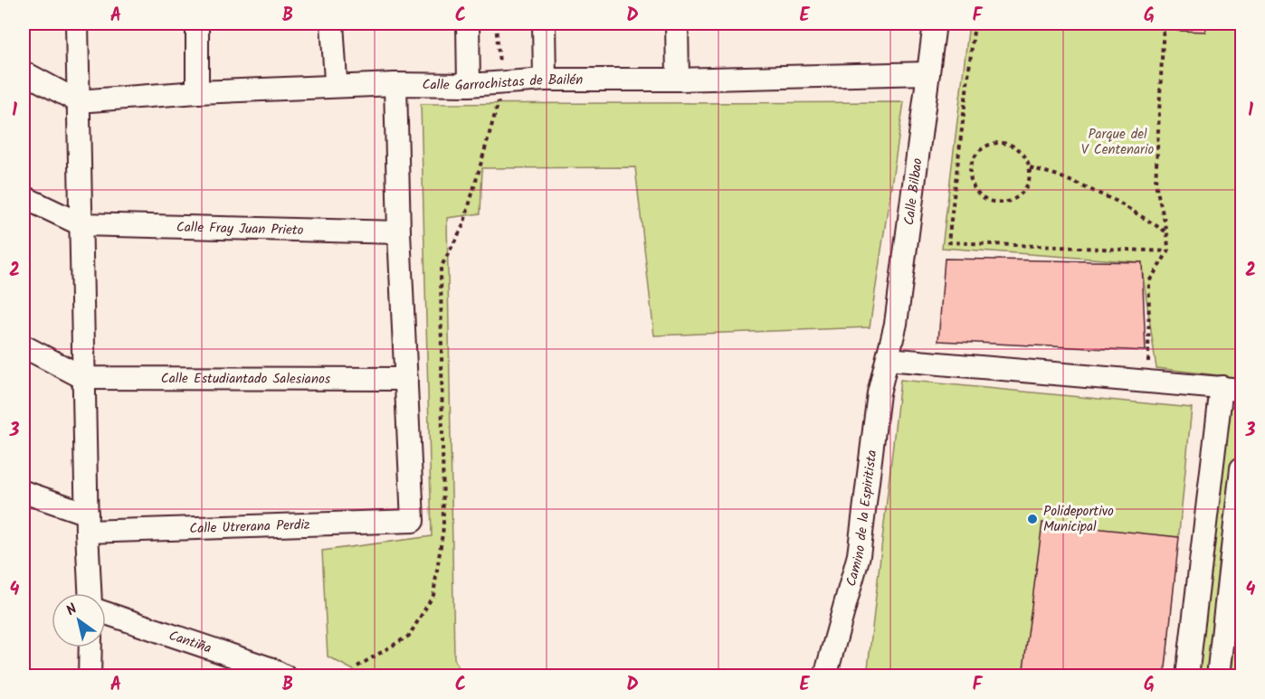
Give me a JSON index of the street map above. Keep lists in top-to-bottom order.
{
  "streets": {
    "street": [
      "Calle Garrochistas de Bailén",
      "Calle Bilbao",
      "Calle Fray Juan Prieto",
      "Calle Estudiantado Salesianos",
      "Camino de la Espiritista",
      "Calle Utrerana Perdiz",
      "Cantiña"
    ]
  },
  "crossings": [
    ["Calle Garrochistas de Bailén", "Calle Bilbao"],
    ["Calle Bilbao", "Camino de la Espiritista"],
    ["Calle Estudiantado Salesianos", "Calle Utrerana Perdiz"]
  ],
  "parks": ["Parque del V Centenario"],
  "places": ["Polideportivo Municipal"],
  "north": "top left",
  "grid": {
    "columns": [
      "A",
      "B",
      "C",
      "D",
      "E",
      "F",
      "G"
    ],
    "rows": [
      "1",
      "2",
      "3",
      "4"
    ]
  }
}
